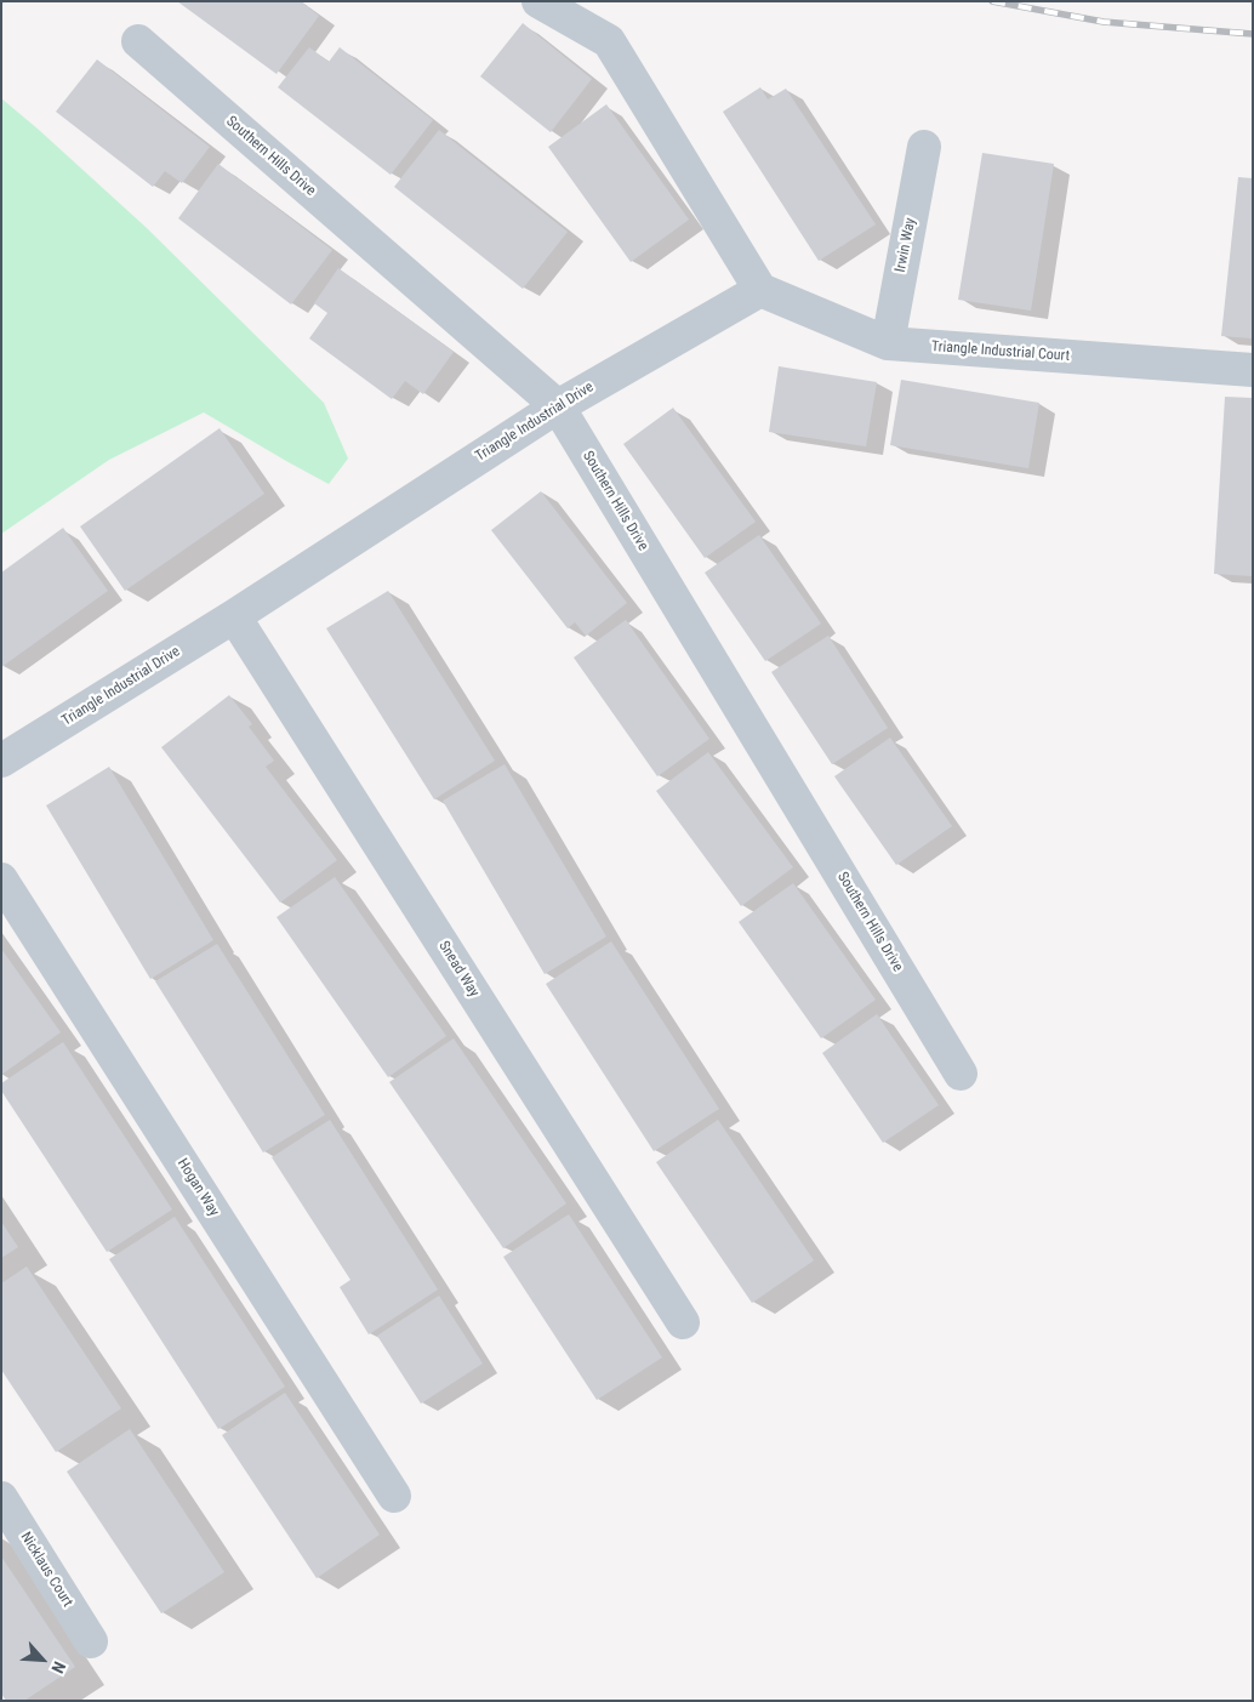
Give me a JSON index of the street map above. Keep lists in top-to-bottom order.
{
  "streets": {
    "street": [
      "Southern Hills Drive",
      "Irwin Way",
      "Triangle Industrial Court",
      "Triangle Industrial Drive",
      "Snead Way",
      "Hogan Way",
      "Nicklaus Court"
    ]
  },
  "crossings": [
    ["Southern Hills Drive", "Triangle Industrial Drive"],
    ["Irwin Way", "Triangle Industrial Court"],
    ["Triangle Industrial Court", "Triangle Industrial Drive"],
    ["Triangle Industrial Drive", "Snead Way"]
  ],
  "north": "bottom right"
}
